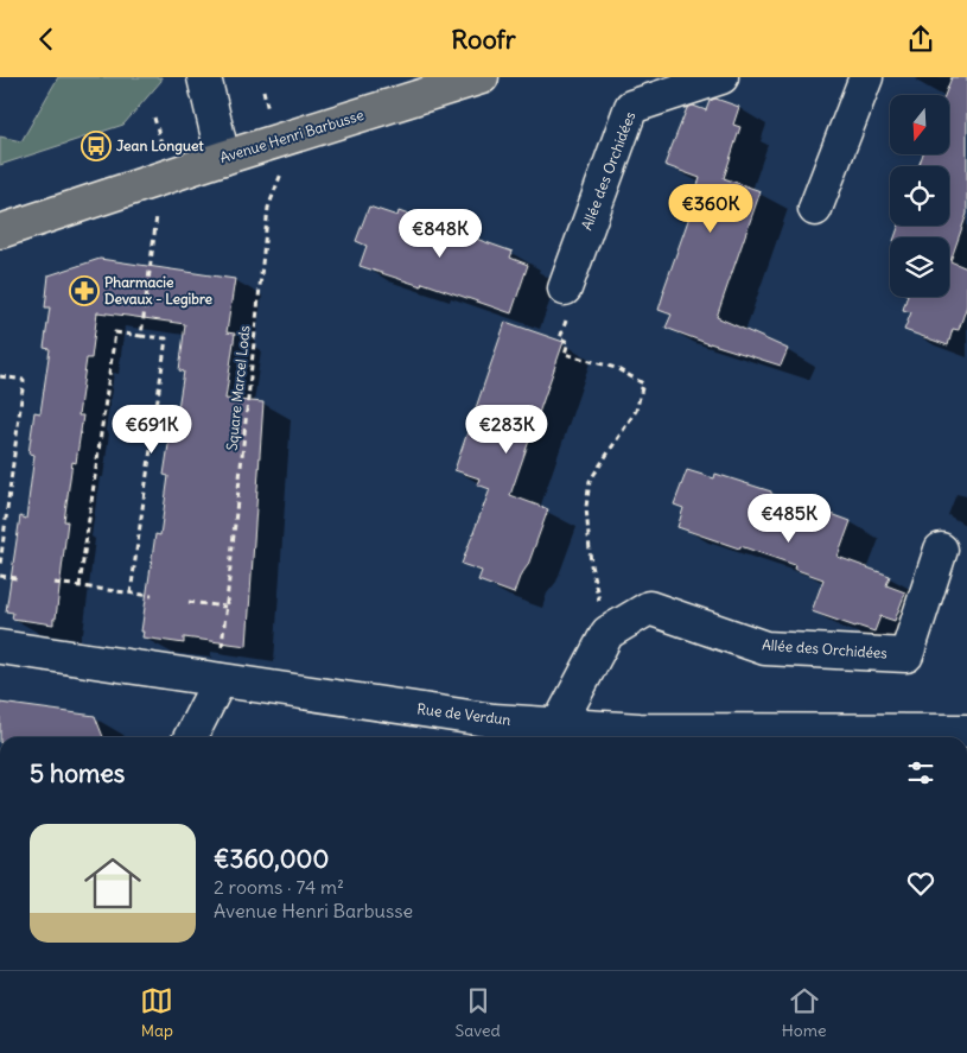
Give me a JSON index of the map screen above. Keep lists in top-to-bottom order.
{
  "streets": {
    "main road": ["Avenue Henri Barbusse"],
    "street": ["Allée des Orchidées", "Rue de Verdun"],
    "path": ["Square Marcel Lods"]
  },
  "crossings": [
    ["Square Marcel Lods", "Rue de Verdun"]
  ],
  "places": {
    "bus stop": ["Jean Longuet"],
    "pharmacy": ["Pharmacie Devaux - Legibre"]
  },
  "north": "bottom",
  "page": {
    "header": "Roofr",
    "price": [
      "€360K",
      "€848K",
      "€691K",
      "€283K",
      "€485K"
    ],
    "heading": "5 homes",
    "list": [
      {
        "name": "€360,000",
        "note": "2 rooms · 74 m² · Avenue Henri Barbusse"
      }
    ],
    "tabs": ["Map", "Saved", "Home"]
  }
}
